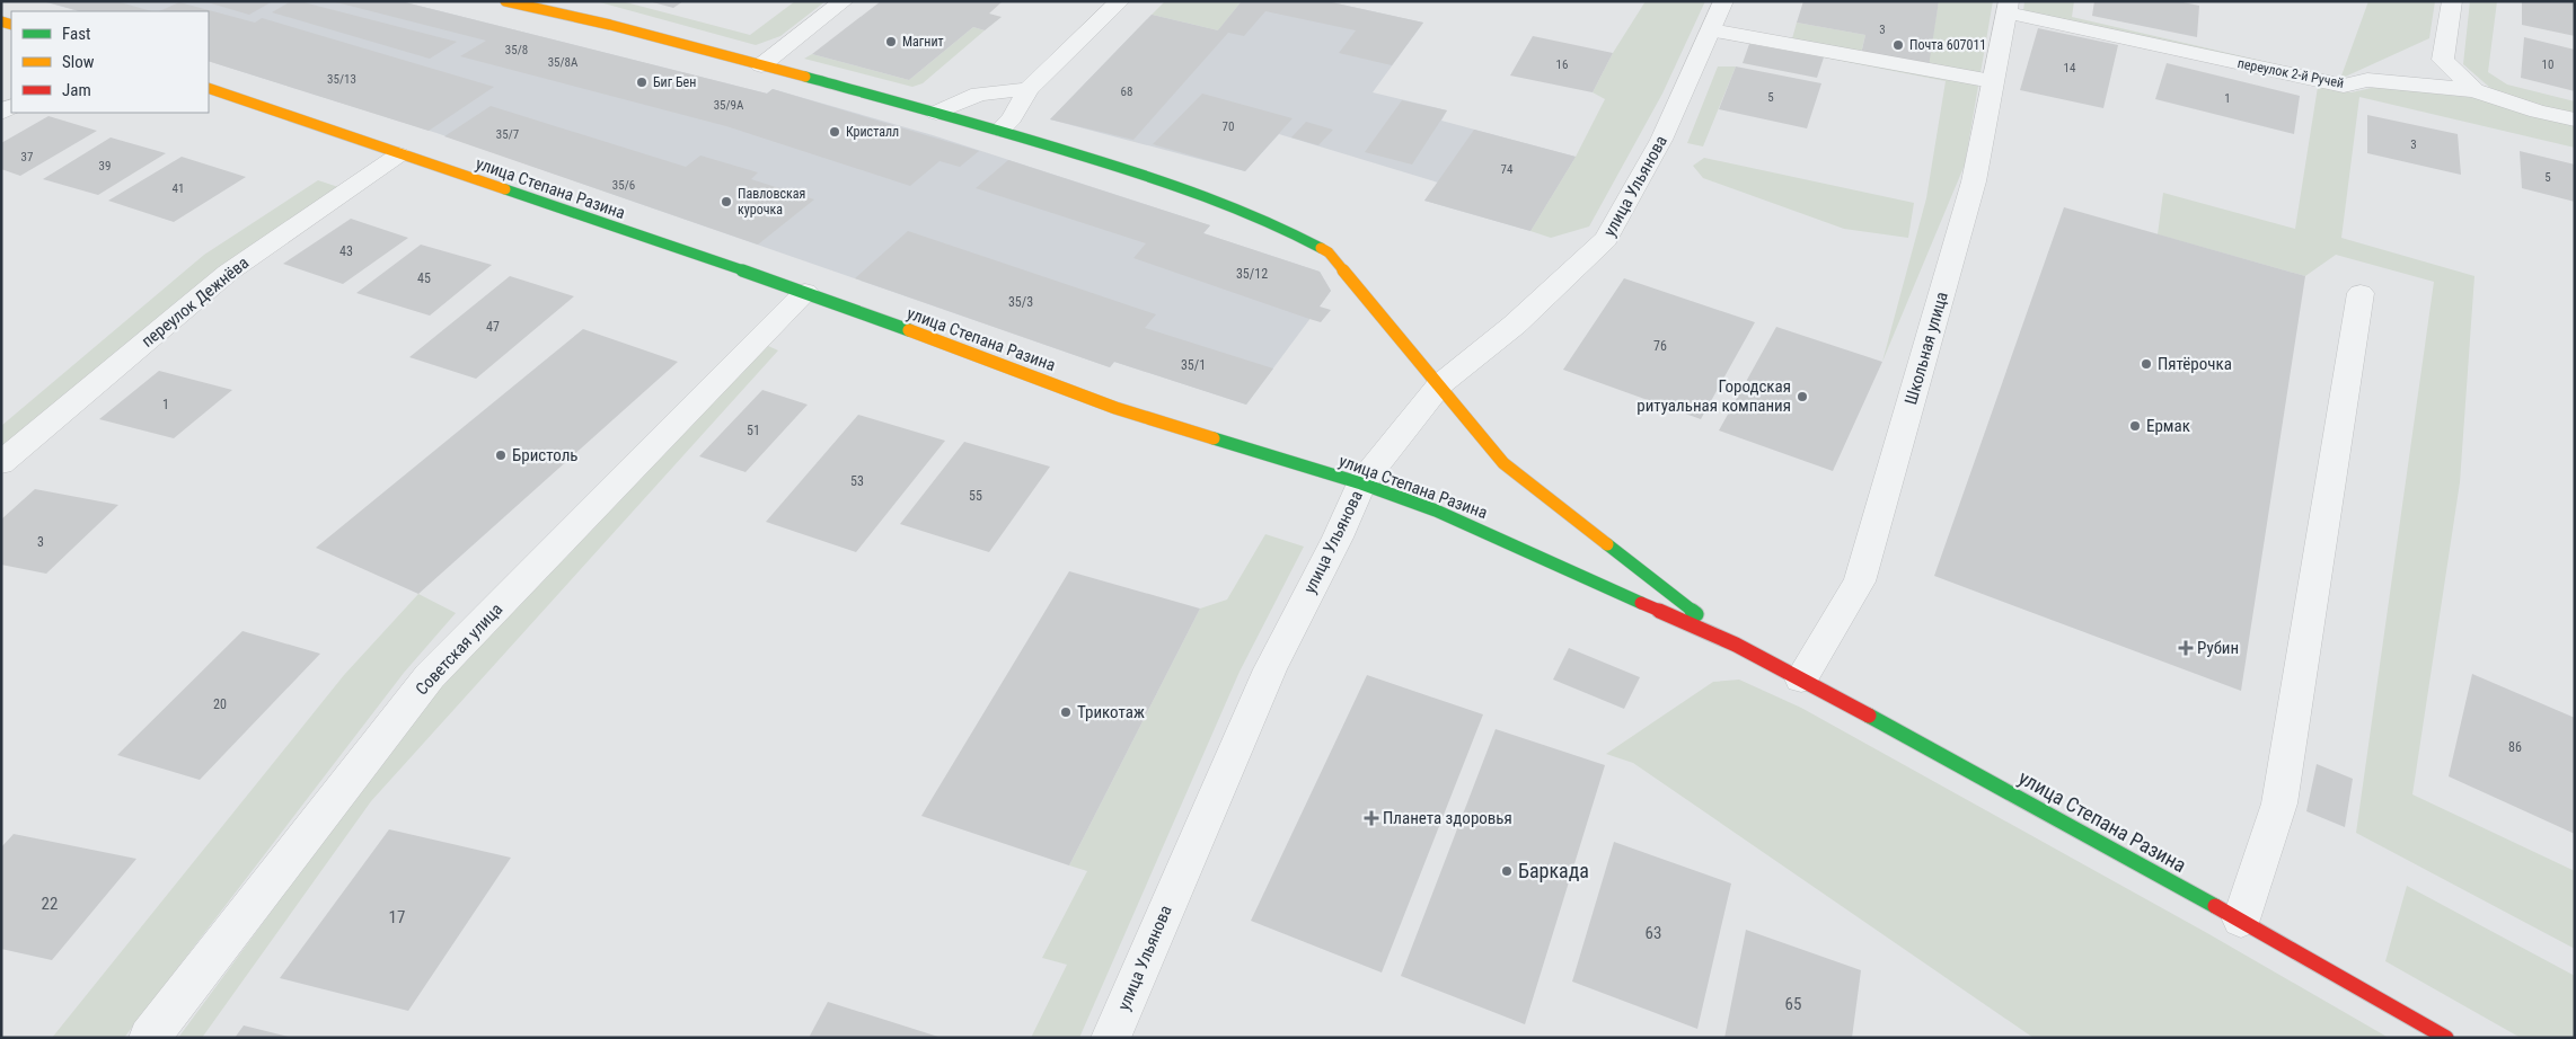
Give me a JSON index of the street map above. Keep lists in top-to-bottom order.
{
  "streets": {
    "main road": ["улица Степана Разина"],
    "street": [
      "переулок 2-й Ручей",
      "улица Ульянова",
      "переулок Дежнёва",
      "Школьная улица",
      "Советская улица"
    ]
  },
  "crossings": [
    ["переулок 2-й Ручей", "Школьная улица"],
    ["улица Ульянова", "улица Степана Разина"],
    ["улица Степана Разина", "переулок Дежнёва"],
    ["улица Степана Разина", "Школьная улица"],
    ["улица Степана Разина", "Советская улица"]
  ],
  "places": {
    "other": [
      "Магнит",
      "Почта 607011",
      "Биг Бен",
      "Кристалл",
      "Павловская курочка",
      "Пятёрочка",
      "Городская ритуальная компания",
      "Ермак",
      "Бристоль",
      "Трикотаж",
      "Баркада"
    ],
    "health": ["Рубин", "Планета здоровья"]
  },
  "house_numbers": [
    "3",
    "35/8",
    "35/8А",
    "16",
    "10",
    "14",
    "35/13",
    "68",
    "5",
    "1",
    "35/9А",
    "70",
    "35/7",
    "3",
    "37",
    "39",
    "74",
    "5",
    "35/6",
    "41",
    "43",
    "35/12",
    "45",
    "35/3",
    "47",
    "76",
    "35/1",
    "1",
    "51",
    "53",
    "55",
    "3",
    "20",
    "86",
    "22",
    "17",
    "63",
    "65"
  ],
  "legend": ["Fast", "Slow", "Jam"]
}
